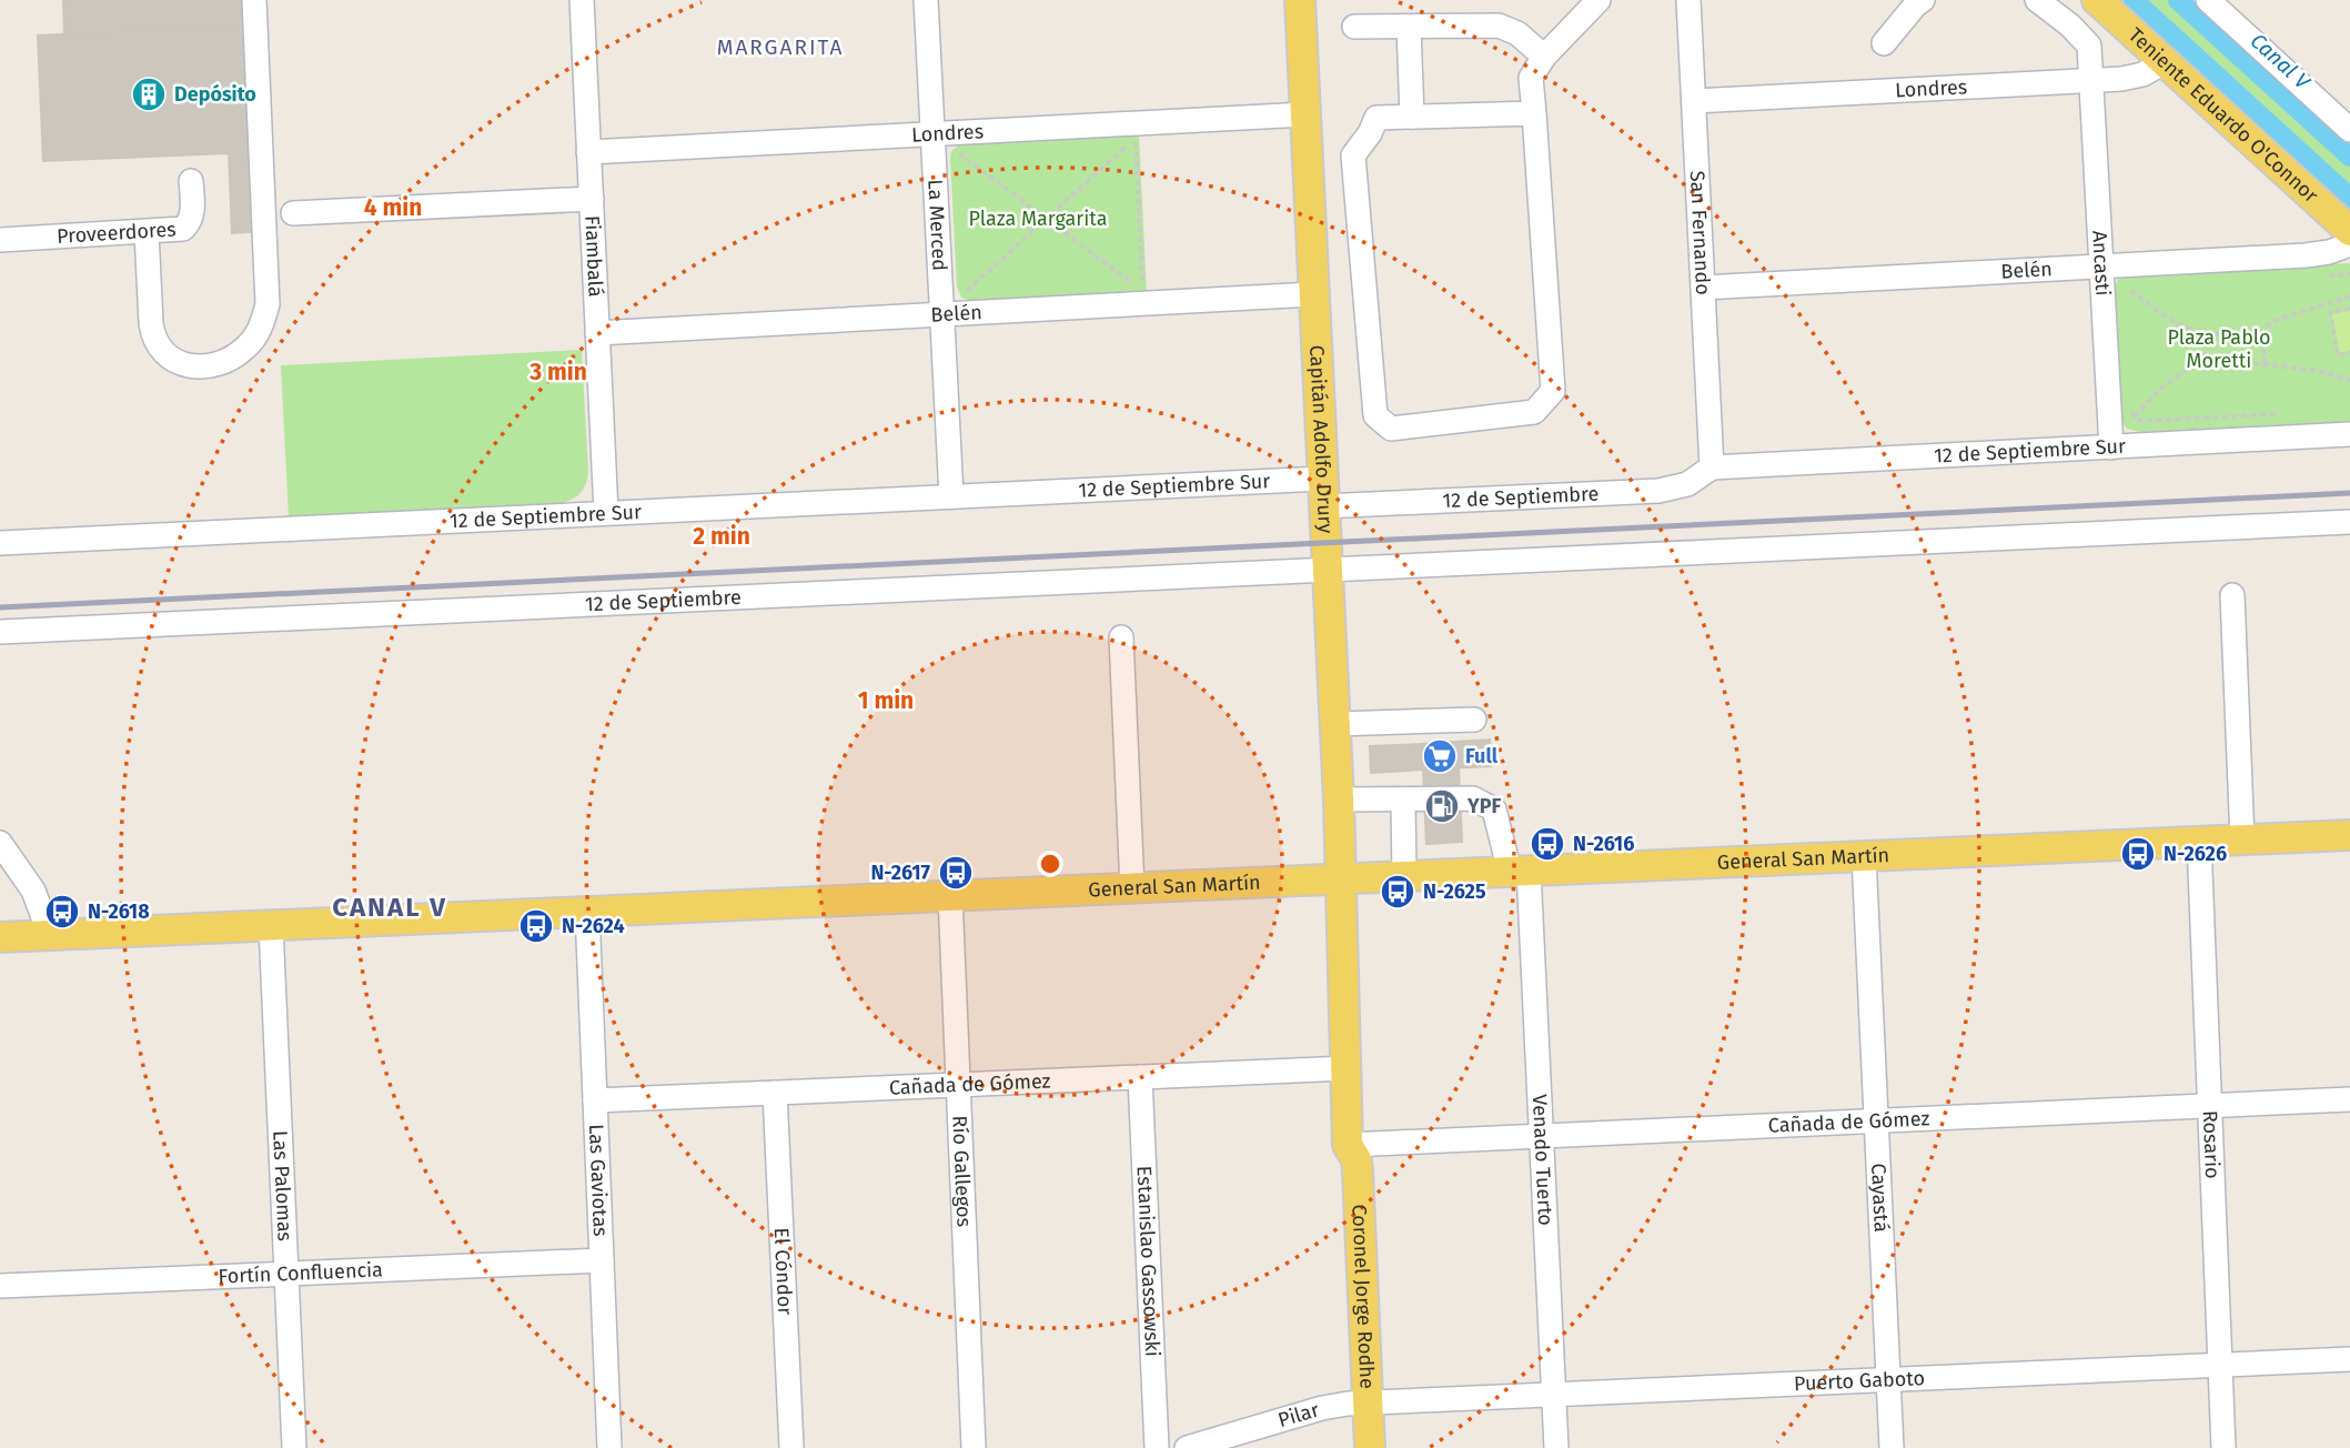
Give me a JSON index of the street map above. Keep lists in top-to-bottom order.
{
  "streets": {
    "main road": [
      "Teniente Eduardo O'Connor",
      "Capitán Adolfo Drury",
      "General San Martín",
      "Coronel Jorge Rodhe"
    ],
    "street": [
      "Londres",
      "La Merced",
      "Proveerdores",
      "San Fernando",
      "Fiambalá",
      "Ancasti",
      "Belén",
      "12 de Septiembre Sur",
      "12 de Septiembre",
      "Cañada de Gómez",
      "Rosario",
      "Venado Tuerto",
      "Río Gallegos",
      "Las Gaviotas",
      "Las Palomas",
      "Cayastá",
      "Estanislao Gassowski",
      "El Cóndor",
      "Fortín Confluencia",
      "Puerto Gaboto",
      "Pilar"
    ]
  },
  "crossings": [
    ["Londres", "Teniente Eduardo O'Connor"],
    ["Londres", "La Merced"],
    ["Londres", "San Fernando"],
    ["Londres", "Fiambalá"],
    ["Londres", "Ancasti"],
    ["Londres", "Capitán Adolfo Drury"],
    ["La Merced", "Belén"],
    ["La Merced", "12 de Septiembre Sur"],
    ["San Fernando", "Belén"],
    ["San Fernando", "12 de Septiembre Sur"],
    ["San Fernando", "12 de Septiembre"],
    ["Fiambalá", "Belén"],
    ["Fiambalá", "12 de Septiembre Sur"],
    ["Ancasti", "Belén"],
    ["Ancasti", "12 de Septiembre Sur"],
    ["Belén", "Capitán Adolfo Drury"],
    ["Capitán Adolfo Drury", "12 de Septiembre Sur"],
    ["Capitán Adolfo Drury", "12 de Septiembre"],
    ["Capitán Adolfo Drury", "General San Martín"],
    ["Capitán Adolfo Drury", "Venado Tuerto"],
    ["Capitán Adolfo Drury", "Coronel Jorge Rodhe"],
    ["12 de Septiembre Sur", "12 de Septiembre"],
    ["General San Martín", "Rosario"],
    ["General San Martín", "Venado Tuerto"],
    ["General San Martín", "Río Gallegos"],
    ["General San Martín", "Las Gaviotas"],
    ["General San Martín", "Las Palomas"],
    ["General San Martín", "Cayastá"],
    ["General San Martín", "Coronel Jorge Rodhe"],
    ["Cañada de Gómez", "Rosario"],
    ["Cañada de Gómez", "Venado Tuerto"],
    ["Cañada de Gómez", "Río Gallegos"],
    ["Cañada de Gómez", "Las Gaviotas"],
    ["Cañada de Gómez", "Cayastá"],
    ["Cañada de Gómez", "Estanislao Gassowski"],
    ["Cañada de Gómez", "El Cóndor"],
    ["Cañada de Gómez", "Coronel Jorge Rodhe"],
    ["Rosario", "Puerto Gaboto"],
    ["Venado Tuerto", "Puerto Gaboto"],
    ["Las Gaviotas", "Fortín Confluencia"],
    ["Las Palomas", "Fortín Confluencia"],
    ["Cayastá", "Puerto Gaboto"],
    ["Coronel Jorge Rodhe", "Puerto Gaboto"],
    ["Coronel Jorge Rodhe", "Pilar"],
    ["Puerto Gaboto", "Pilar"]
  ],
  "districts": ["MARGARITA", "CANAL V"],
  "water": ["Canal V"],
  "parks": ["Plaza Margarita", "Plaza Pablo Moretti"],
  "places": {
    "building": ["Depósito"],
    "supermarket": ["Full"],
    "fuel station": ["YPF"],
    "bus stop": [
      "N-2616",
      "N-2626",
      "N-2617",
      "N-2625",
      "N-2618",
      "N-2624"
    ]
  },
  "rings": [
    "4 min",
    "3 min",
    "2 min",
    "1 min"
  ]
}
